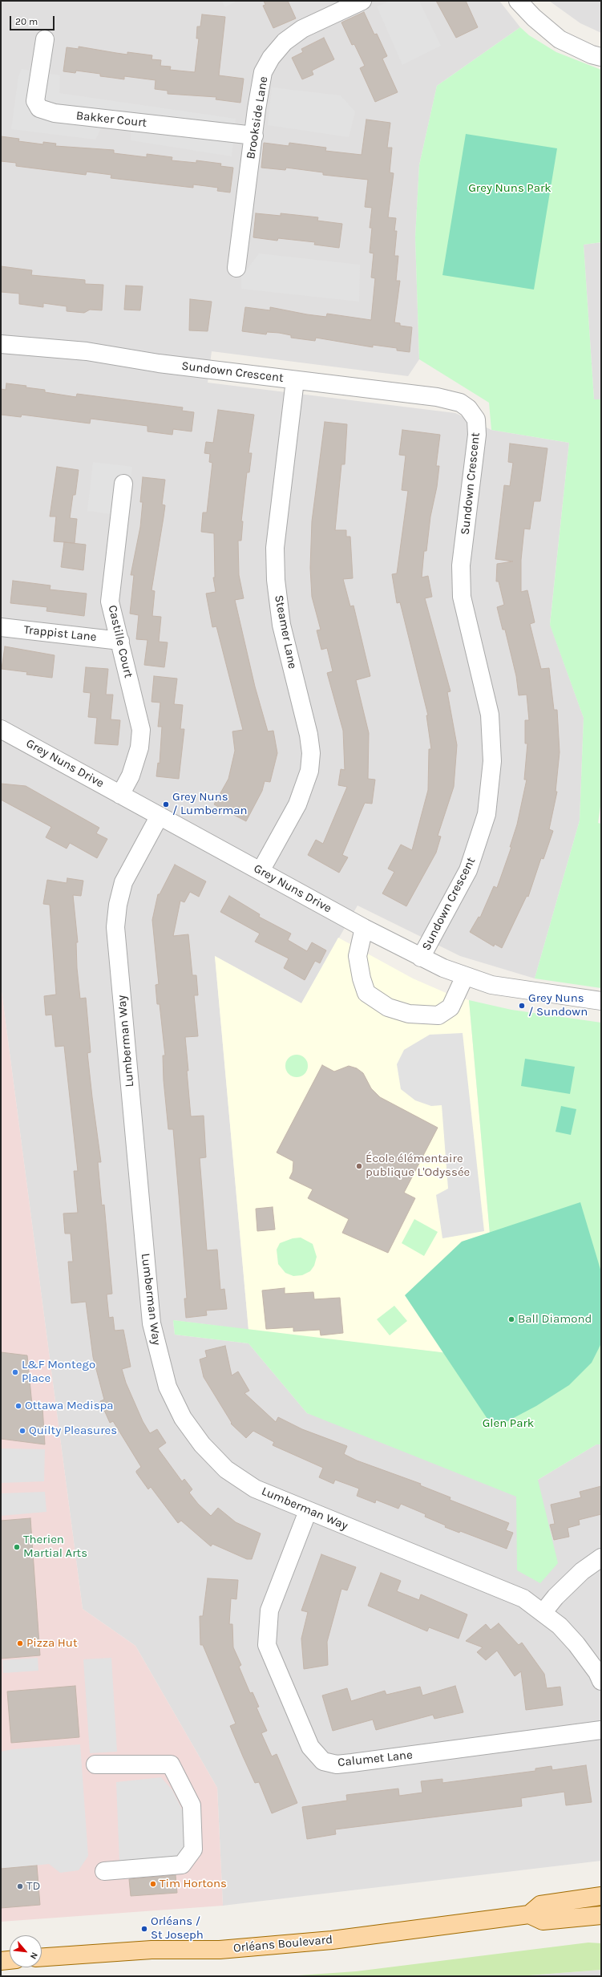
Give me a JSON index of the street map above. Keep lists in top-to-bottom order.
{
  "streets": {
    "main road": ["Orléans Boulevard"],
    "street": [
      "Brookside Lane",
      "Bakker Court",
      "Sundown Crescent",
      "Steamer Lane",
      "Trappist Lane",
      "Castille Court",
      "Grey Nuns Drive",
      "Lumberman Way",
      "Calumet Lane"
    ]
  },
  "crossings": [
    ["Brookside Lane", "Bakker Court"],
    ["Sundown Crescent", "Steamer Lane"],
    ["Sundown Crescent", "Grey Nuns Drive"],
    ["Steamer Lane", "Grey Nuns Drive"],
    ["Trappist Lane", "Castille Court"],
    ["Castille Court", "Grey Nuns Drive"],
    ["Grey Nuns Drive", "Lumberman Way"],
    ["Lumberman Way", "Calumet Lane"]
  ],
  "parks": ["Grey Nuns Park", "Glen Park"],
  "places": [
    "Grey Nuns / Lumberman",
    "Grey Nuns / Sundown",
    "École élémentaire publique L'Odyssée",
    "Ball Diamond",
    "L&F Montego Place",
    "Ottawa Medispa",
    "Quilty Pleasures",
    "Therien Martial Arts",
    "Pizza Hut",
    "Tim Hortons",
    "TD",
    "Orléans / St Joseph"
  ],
  "scale_bar": "20 m",
  "north": "bottom right"
}
